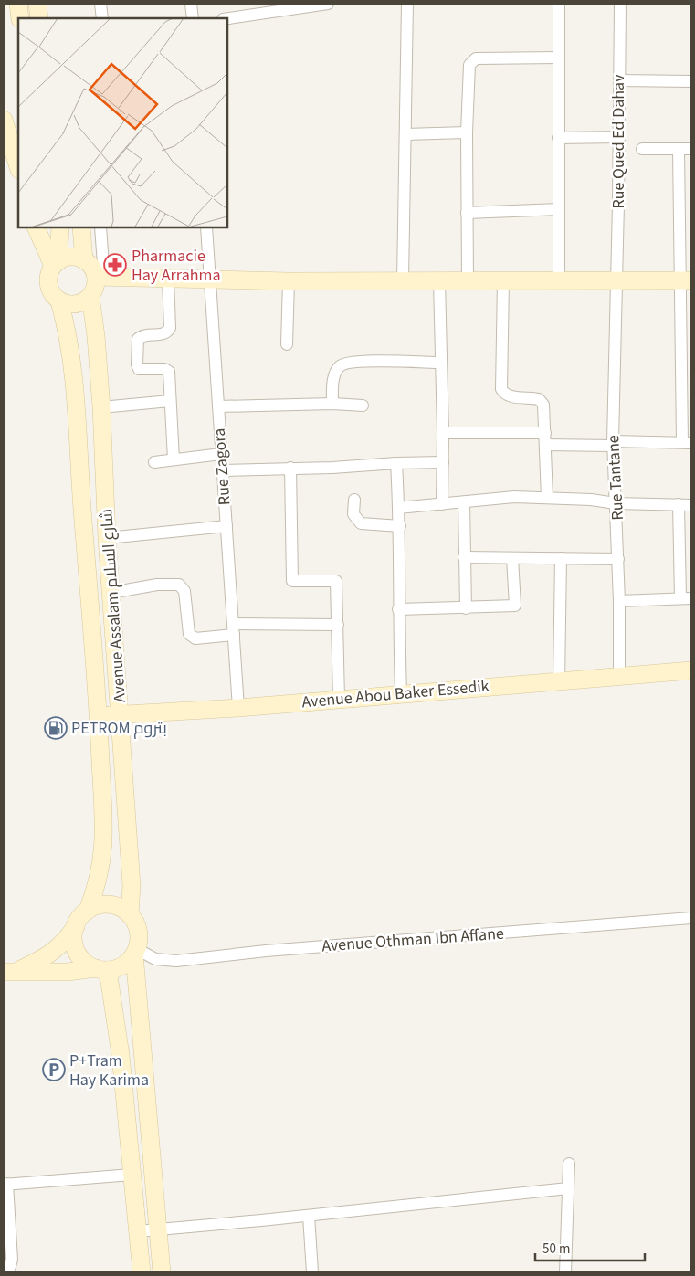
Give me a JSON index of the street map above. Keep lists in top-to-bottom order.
{
  "streets": {
    "street": [
      "Rue Qued Ed Dahav",
      "Rue Zagora",
      "Rue Tantane",
      "Avenue Assalam شارع السلام",
      "Avenue Abou Baker Essedik",
      "Avenue Othman Ibn Affane"
    ]
  },
  "crossings": [
    ["Rue Qued Ed Dahav", "Rue Tantane"],
    ["Rue Zagora", "Avenue Abou Baker Essedik"],
    ["Rue Tantane", "Avenue Abou Baker Essedik"],
    ["Avenue Assalam شارع السلام", "Avenue Abou Baker Essedik"],
    ["Avenue Assalam شارع السلام", "Avenue Othman Ibn Affane"]
  ],
  "places": {
    "pharmacy": ["Pharmacie Hay Arrahma"],
    "fuel station": ["PETROM بتروم"],
    "parking": ["P+Tram Hay Karima"]
  },
  "scale_bar": "50 m"
}
